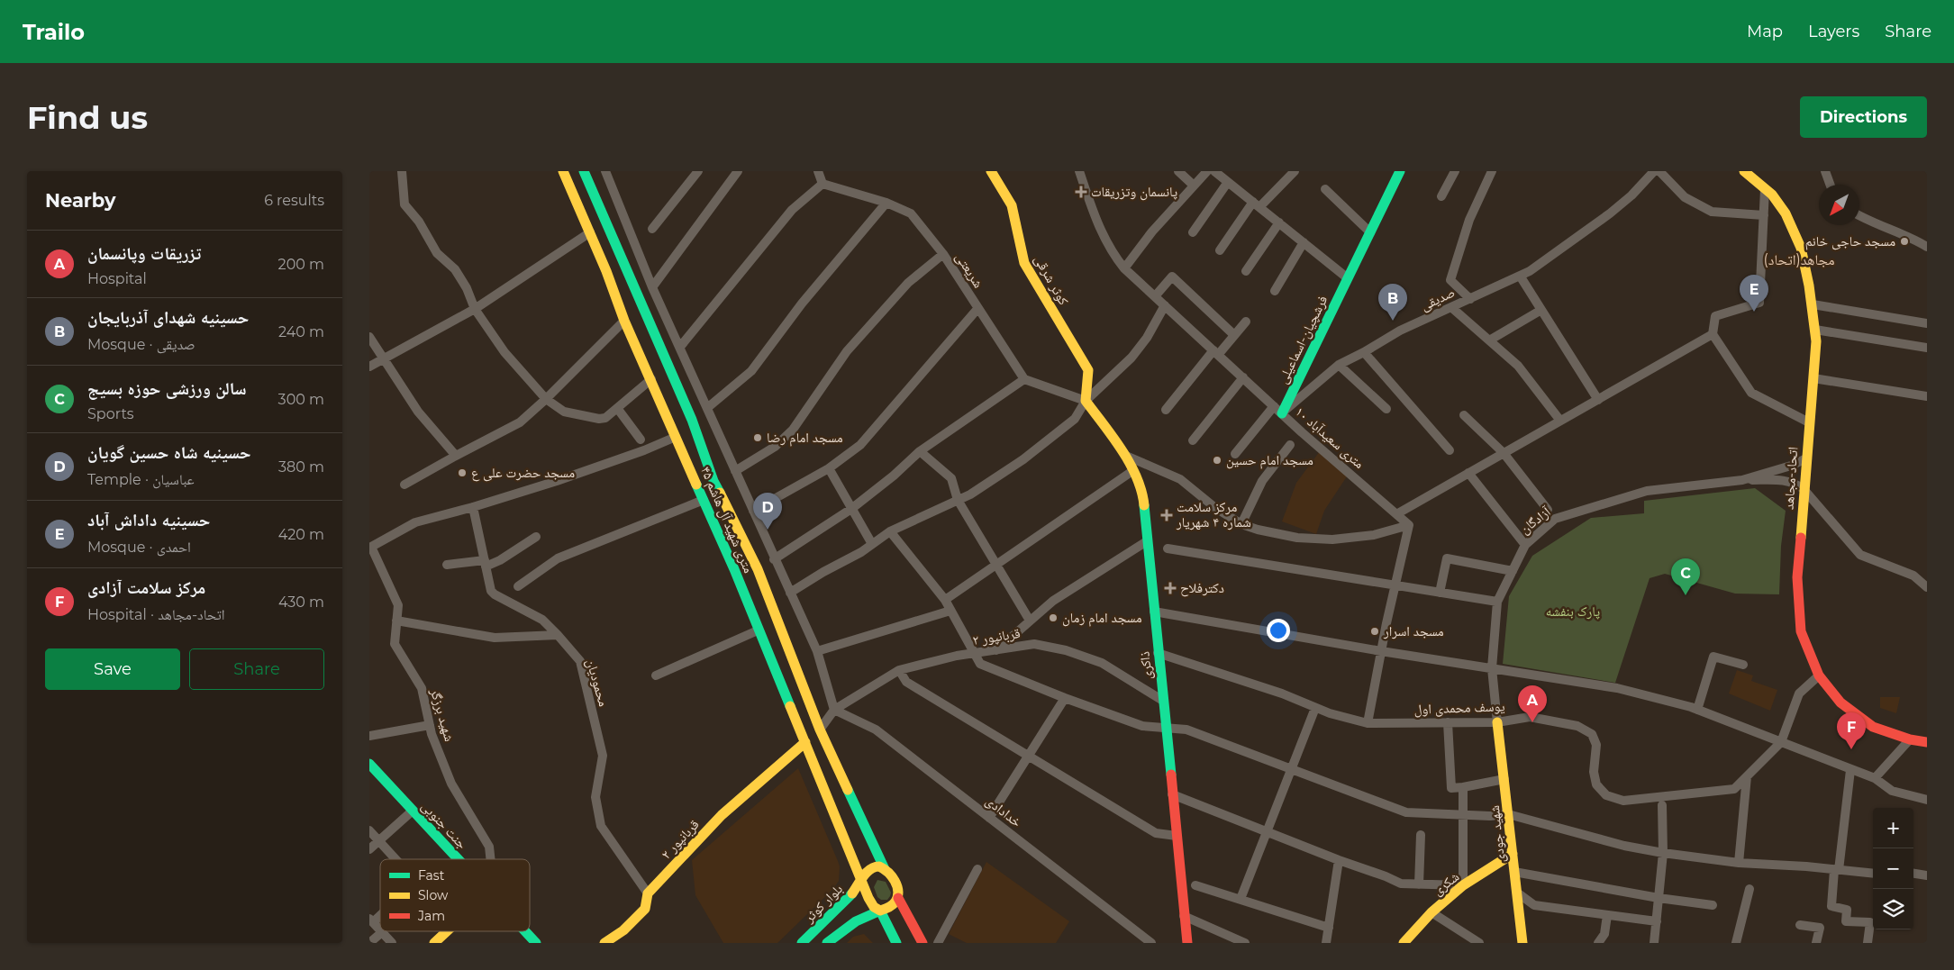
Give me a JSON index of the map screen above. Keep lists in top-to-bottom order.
{
  "streets": {
    "main road": [
      "کوثر شرقی",
      "فرشچیان-اسماعیلی",
      "اتحاد-مجاهد",
      "۴۵ متری شهید آل هاشم",
      "قربانپور ۲",
      "ذاکری",
      "جنت جنوبی",
      "شهید جودی",
      "شکری",
      "بلوار کوثر"
    ],
    "street": [
      "شریعتی",
      "صدیقی",
      "۱۰ متری سعیدآباد",
      "آزادگان",
      "محمودیان",
      "یوسف محمدی اول",
      "شهید برزگر",
      "خدادادی"
    ]
  },
  "crossings": [
    ["کوثر شرقی", "ذاکری"],
    ["صدیقی", "فرشچیان-اسماعیلی"],
    ["صدیقی", "۱۰ متری سعیدآباد"],
    ["فرشچیان-اسماعیلی", "۱۰ متری سعیدآباد"],
    ["اتحاد-مجاهد", "یوسف محمدی اول"],
    ["۴۵ متری شهید آل هاشم", "قربانپور ۲"],
    ["۴۵ متری شهید آل هاشم", "بلوار کوثر"],
    ["آزادگان", "یوسف محمدی اول"],
    ["آزادگان", "شهید جودی"],
    ["قربانپور ۲", "ذاکری"],
    ["قربانپور ۲", "محمودیان"],
    ["قربانپور ۲", "خدادادی"],
    ["ذاکری", "یوسف محمدی اول"],
    ["یوسف محمدی اول", "شهید جودی"],
    ["شهید جودی", "شکری"]
  ],
  "districts": ["مجاهد(اتحاد)"],
  "parks": ["پارک بنفشه"],
  "places": {
    "health": ["پانسمان وتزریقات", "مرکز سلامت شماره ۴ شهریار", "دکترفلاح"],
    "other": [
      "مسجد حاجی خانم",
      "مسجد امام رضا",
      "مسجد امام حسین",
      "مسجد حضرت علی ع",
      "مسجد امام زمان",
      "مسجد اسرار"
    ]
  },
  "legend": ["Fast", "Slow", "Jam"],
  "north": "bottom left",
  "page": {
    "header": "Trailo",
    "nav": ["Map", "Layers", "Share"],
    "buttons": [
      "Directions",
      ["Save", "Share"]
    ],
    "title": "Find us",
    "heading": ["Nearby", "6 results"],
    "list": [
      {
        "mark": "A",
        "name": "تزریقات وپانسمان",
        "note": "Hospital",
        "value": "200 m"
      },
      {
        "mark": "B",
        "name": "حسینیه شهدای آذربایجان",
        "note": "Mosque · صدیقی",
        "value": "240 m"
      },
      {
        "mark": "C",
        "name": "سالن ورزشی حوزه بسیج",
        "note": "Sports",
        "value": "300 m"
      },
      {
        "mark": "D",
        "name": "حسینیه شاه حسین گویان",
        "note": "Temple · عباسیان",
        "value": "380 m"
      },
      {
        "mark": "E",
        "name": "حسینیه داداش آباد",
        "note": "Mosque · احمدی",
        "value": "420 m"
      },
      {
        "mark": "F",
        "name": "مرکز سلامت آزادی",
        "note": "Hospital · اتحاد-مجاهد",
        "value": "430 m"
      }
    ],
    "pins": [
      "E",
      "B",
      "D",
      "C",
      "A",
      "F"
    ],
    "map_buttons": ["+", "−"]
  }
}
